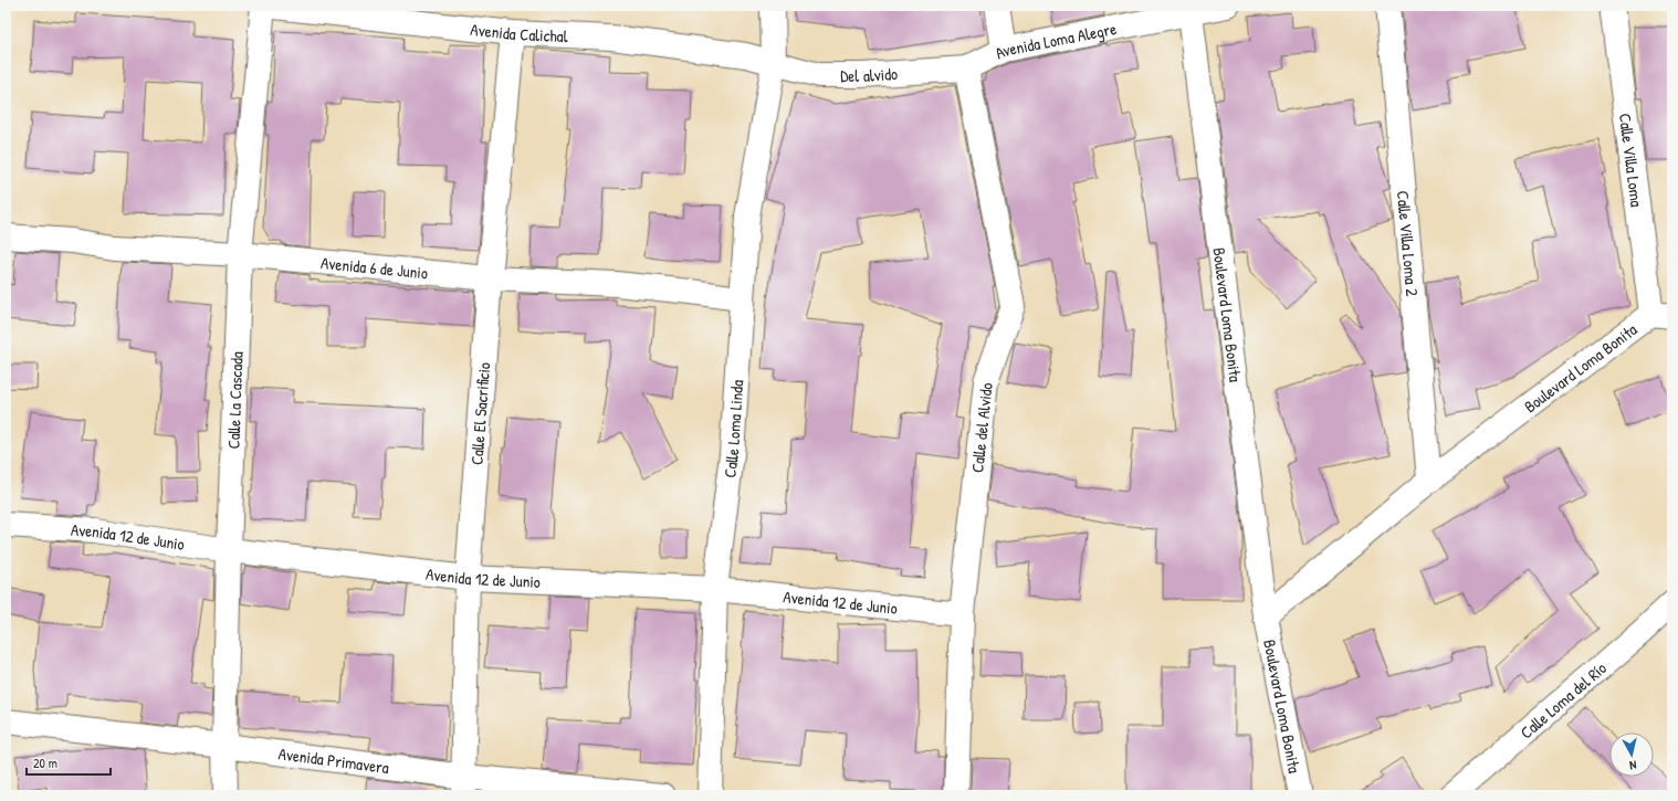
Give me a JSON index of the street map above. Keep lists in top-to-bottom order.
{
  "streets": {
    "street": [
      "Avenida Calichal",
      "Avenida Loma Alegre",
      "Del alvido",
      "Calle Villa Loma",
      "Calle Villa Loma 2",
      "Avenida 6 de Junio",
      "Boulevard Loma Bonita",
      "Calle La Cascada",
      "Calle El Sacrificio",
      "Calle del Alvido",
      "Calle Loma Linda",
      "Avenida 12 de Junio",
      "Calle Loma del Río",
      "Avenida Primavera"
    ]
  },
  "crossings": [
    ["Avenida Calichal", "Del alvido"],
    ["Avenida Calichal", "Calle La Cascada"],
    ["Avenida Calichal", "Calle El Sacrificio"],
    ["Avenida Calichal", "Calle Loma Linda"],
    ["Avenida Loma Alegre", "Del alvido"],
    ["Avenida Loma Alegre", "Boulevard Loma Bonita"],
    ["Avenida Loma Alegre", "Calle del Alvido"],
    ["Del alvido", "Calle del Alvido"],
    ["Del alvido", "Calle Loma Linda"],
    ["Calle Villa Loma", "Boulevard Loma Bonita"],
    ["Calle Villa Loma 2", "Boulevard Loma Bonita"],
    ["Avenida 6 de Junio", "Calle La Cascada"],
    ["Avenida 6 de Junio", "Calle El Sacrificio"],
    ["Avenida 6 de Junio", "Calle Loma Linda"],
    ["Calle La Cascada", "Avenida 12 de Junio"],
    ["Calle La Cascada", "Avenida Primavera"],
    ["Calle El Sacrificio", "Avenida 12 de Junio"],
    ["Calle El Sacrificio", "Avenida Primavera"],
    ["Calle del Alvido", "Avenida 12 de Junio"],
    ["Calle Loma Linda", "Avenida 12 de Junio"]
  ],
  "scale_bar": "20 m",
  "north": "bottom"
}
